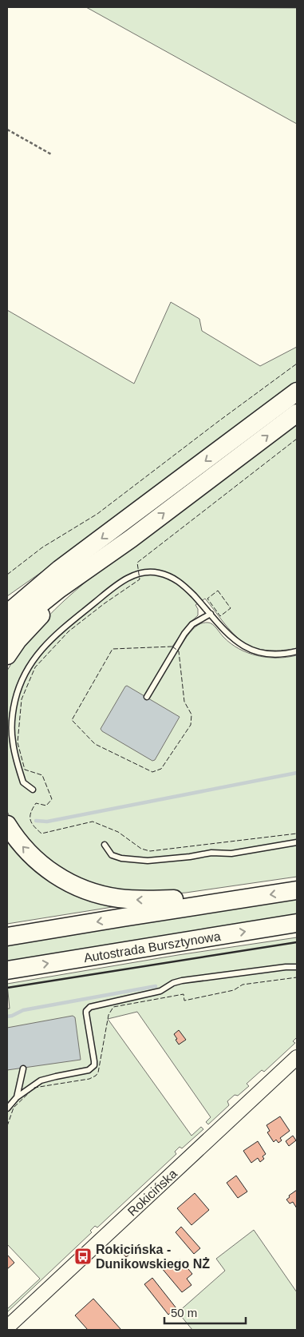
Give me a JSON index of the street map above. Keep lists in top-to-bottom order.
{
  "streets": {
    "highway": ["Autostrada Bursztynowa"],
    "main road": ["Rokicińska"]
  },
  "places": {
    "bus stop": ["Rokicińska - Dunikowskiego NŻ"]
  },
  "scale_bar": "50 m"
}
